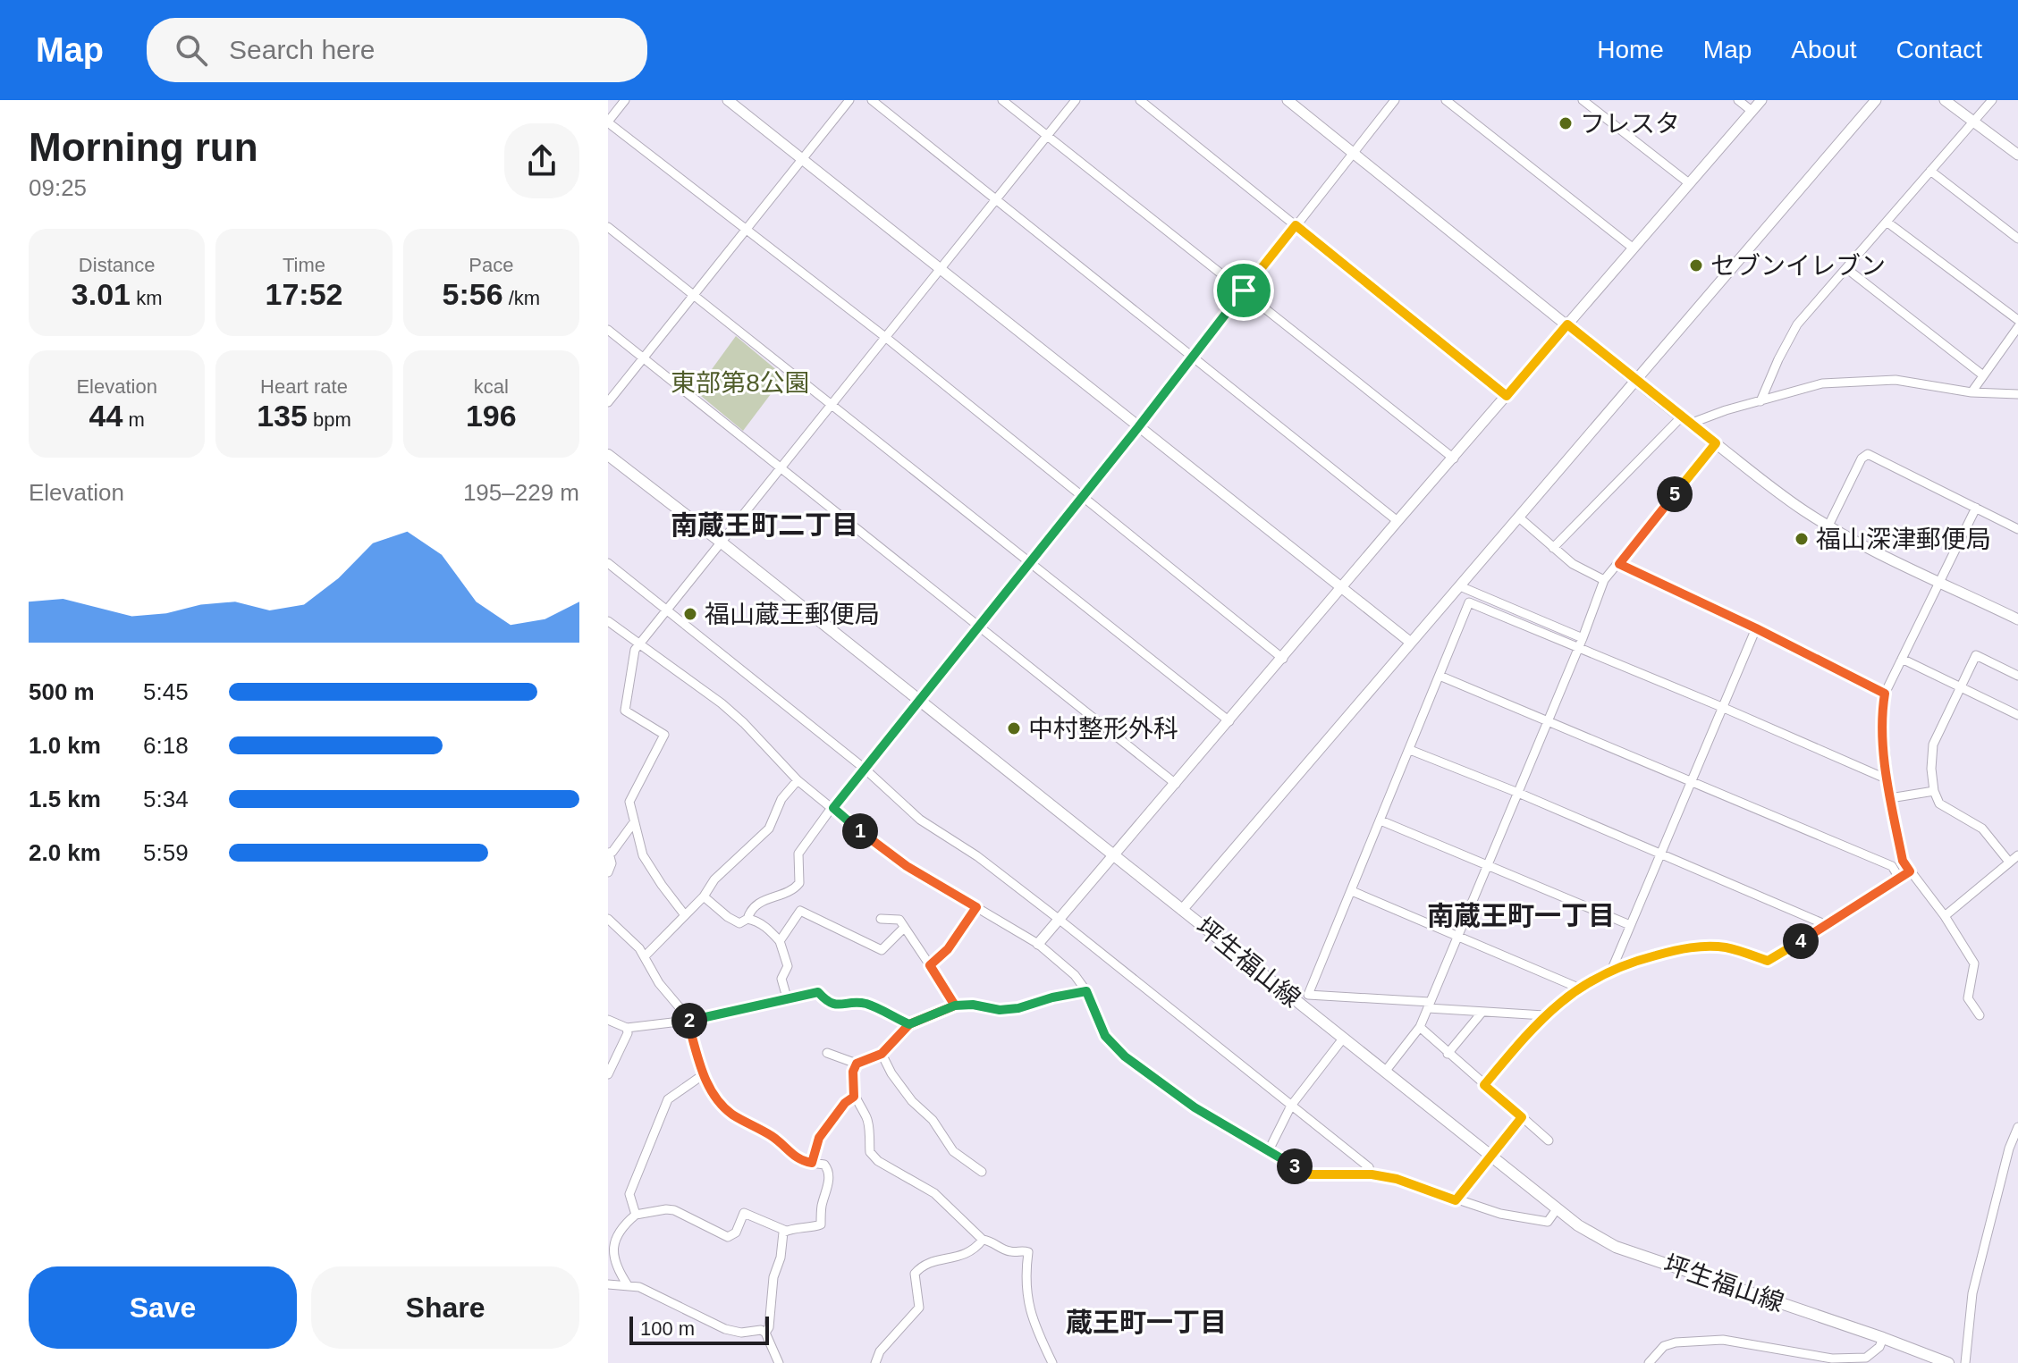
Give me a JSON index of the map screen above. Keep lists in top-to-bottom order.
{
  "streets": {
    "main road": ["坪生福山線"]
  },
  "districts": ["南蔵王町二丁目", "南蔵王町一丁目", "蔵王町一丁目"],
  "parks": ["東部第8公園"],
  "places": [
    "フレスタ",
    "セブンイレブン",
    "福山深津郵便局",
    "福山蔵王郵便局",
    "中村整形外科"
  ],
  "scale_bar": "100 m",
  "page": {
    "header": "Map",
    "search": "Search here",
    "nav": [
      "Home",
      "Map",
      "About",
      "Contact"
    ],
    "heading": ["Morning run", "09:25"],
    "stats": [
      ["Distance", "3.01 km"],
      ["Time", "17:52"],
      ["Pace", "5:56 /km"],
      ["Elevation", "44 m"],
      ["Heart rate", "135 bpm"],
      ["kcal", "196"]
    ],
    "chart": ["Elevation", "195–229 m"],
    "pins": [
      "5",
      "1",
      "4",
      "2",
      "3"
    ],
    "list": [
      {
        "name": "500 m",
        "note": "5:45"
      },
      {
        "name": "1.0 km",
        "note": "6:18"
      },
      {
        "name": "1.5 km",
        "note": "5:34"
      },
      {
        "name": "2.0 km",
        "note": "5:59"
      }
    ],
    "buttons": ["Save", "Share"],
    "scale": "100 m"
  }
}
